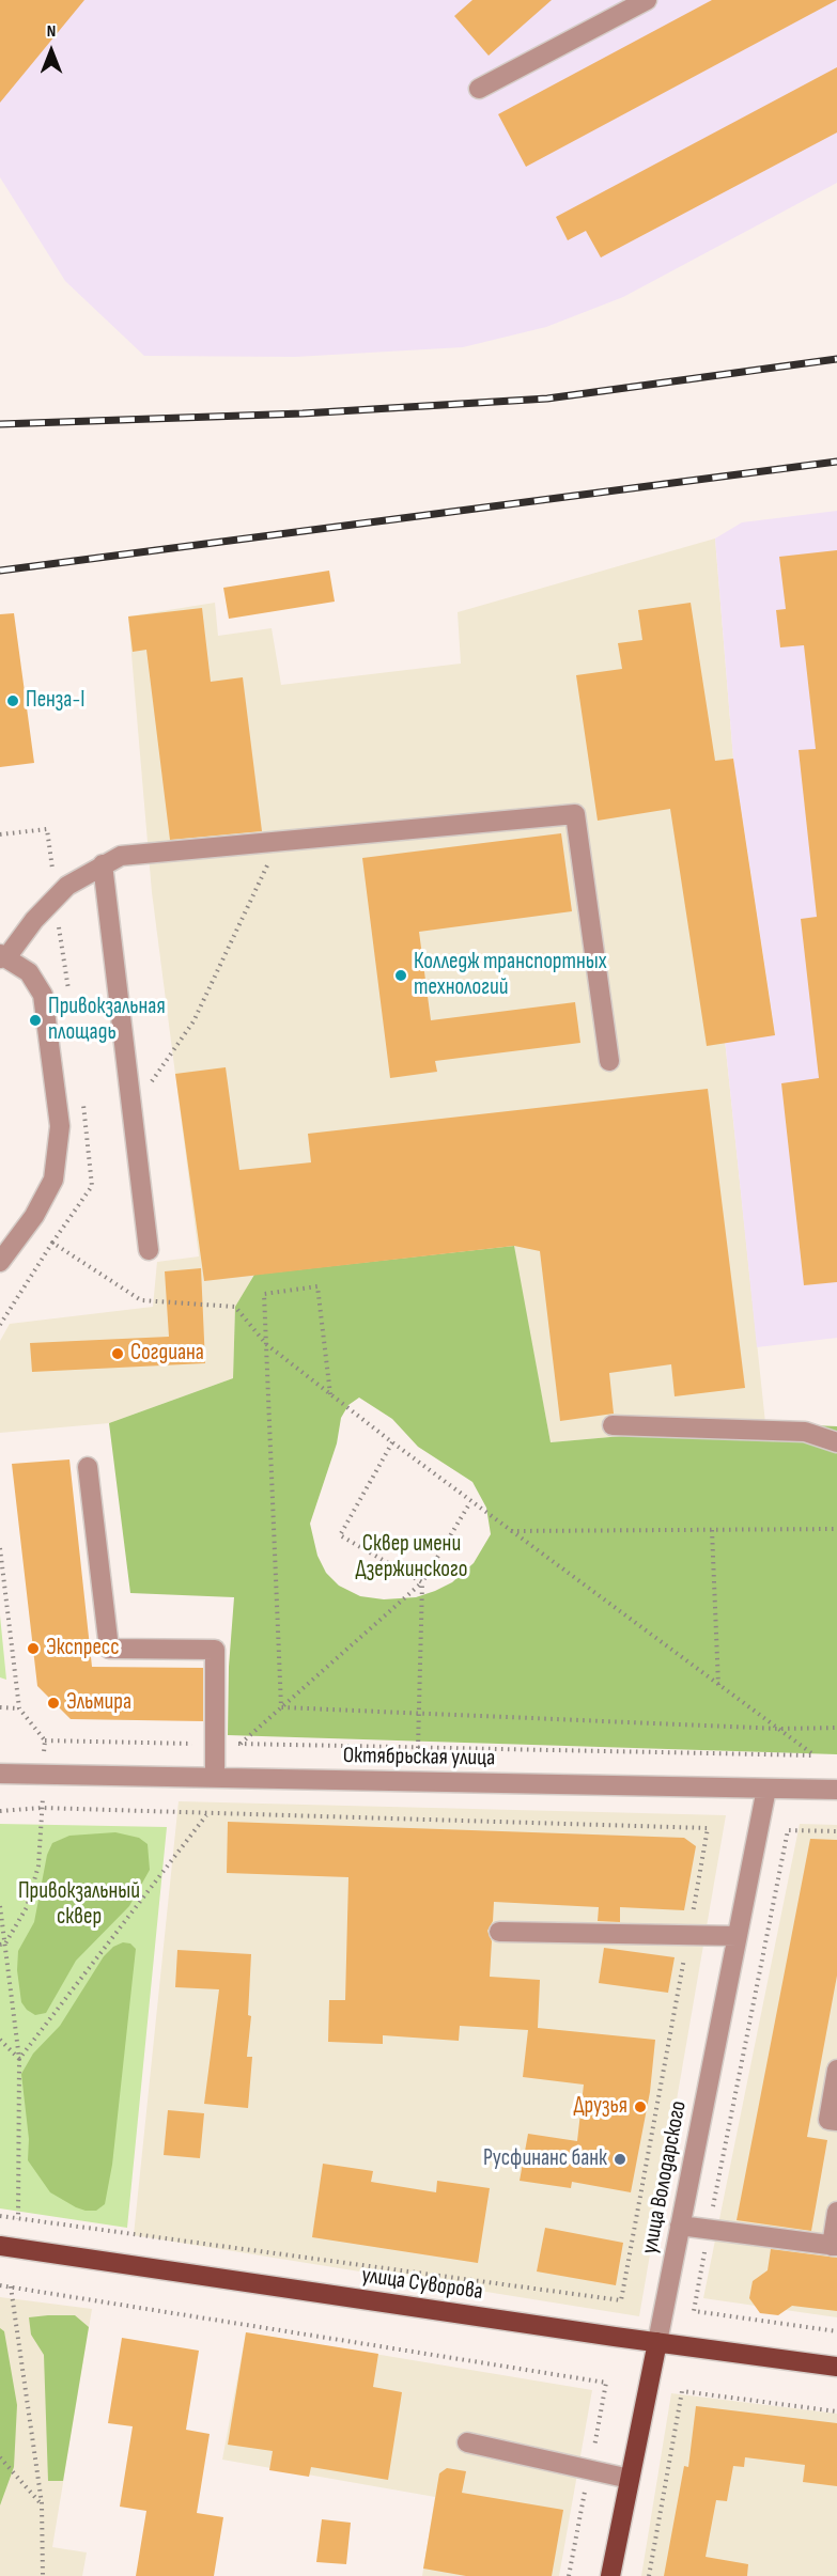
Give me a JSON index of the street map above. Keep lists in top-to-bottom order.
{
  "streets": {
    "main road": ["улица Володарского", "улица Суворова"],
    "street": ["Октябрьская улица"]
  },
  "crossings": [
    ["Октябрьская улица", "улица Володарского"],
    ["улица Володарского", "улица Суворова"]
  ],
  "parks": ["Сквер имени Дзержинского", "Привокзальный сквер"],
  "places": [
    "Пенза-I",
    "Колледж транспортных технологий",
    "Привокзальная площадь",
    "Согдиана",
    "Экспресс",
    "Эльмира",
    "Друзья",
    "Русфинанс банк"
  ],
  "north": "top"
}
